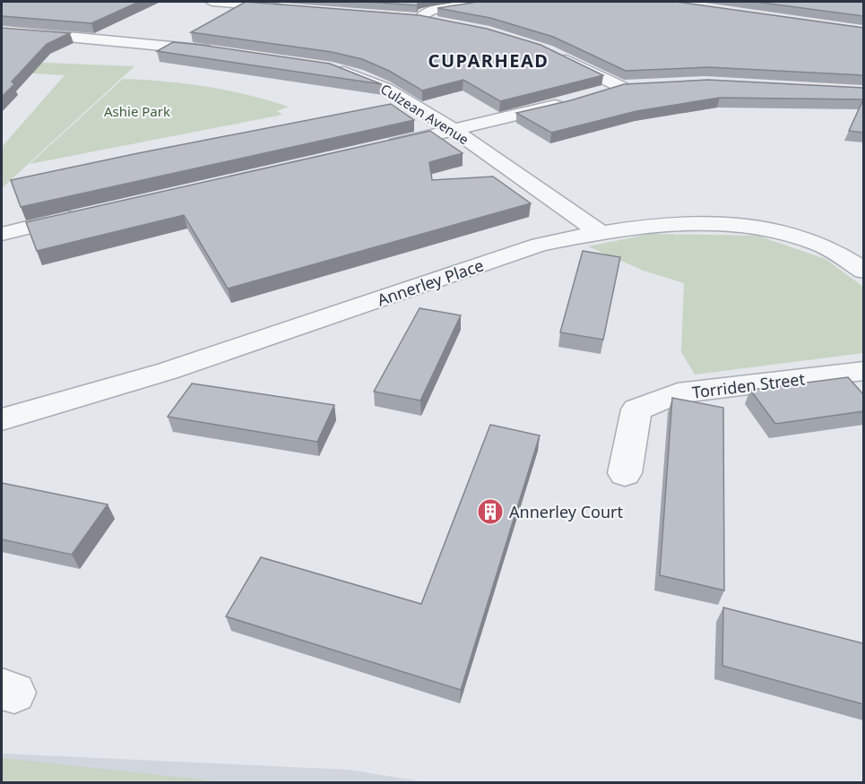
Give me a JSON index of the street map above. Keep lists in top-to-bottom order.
{
  "streets": {
    "street": ["Culzean Avenue", "Annerley Place", "Torriden Street"]
  },
  "crossings": [
    ["Culzean Avenue", "Annerley Place"]
  ],
  "districts": ["CUPARHEAD"],
  "parks": ["Ashie Park"],
  "places": {
    "building": ["Annerley Court"]
  }
}
